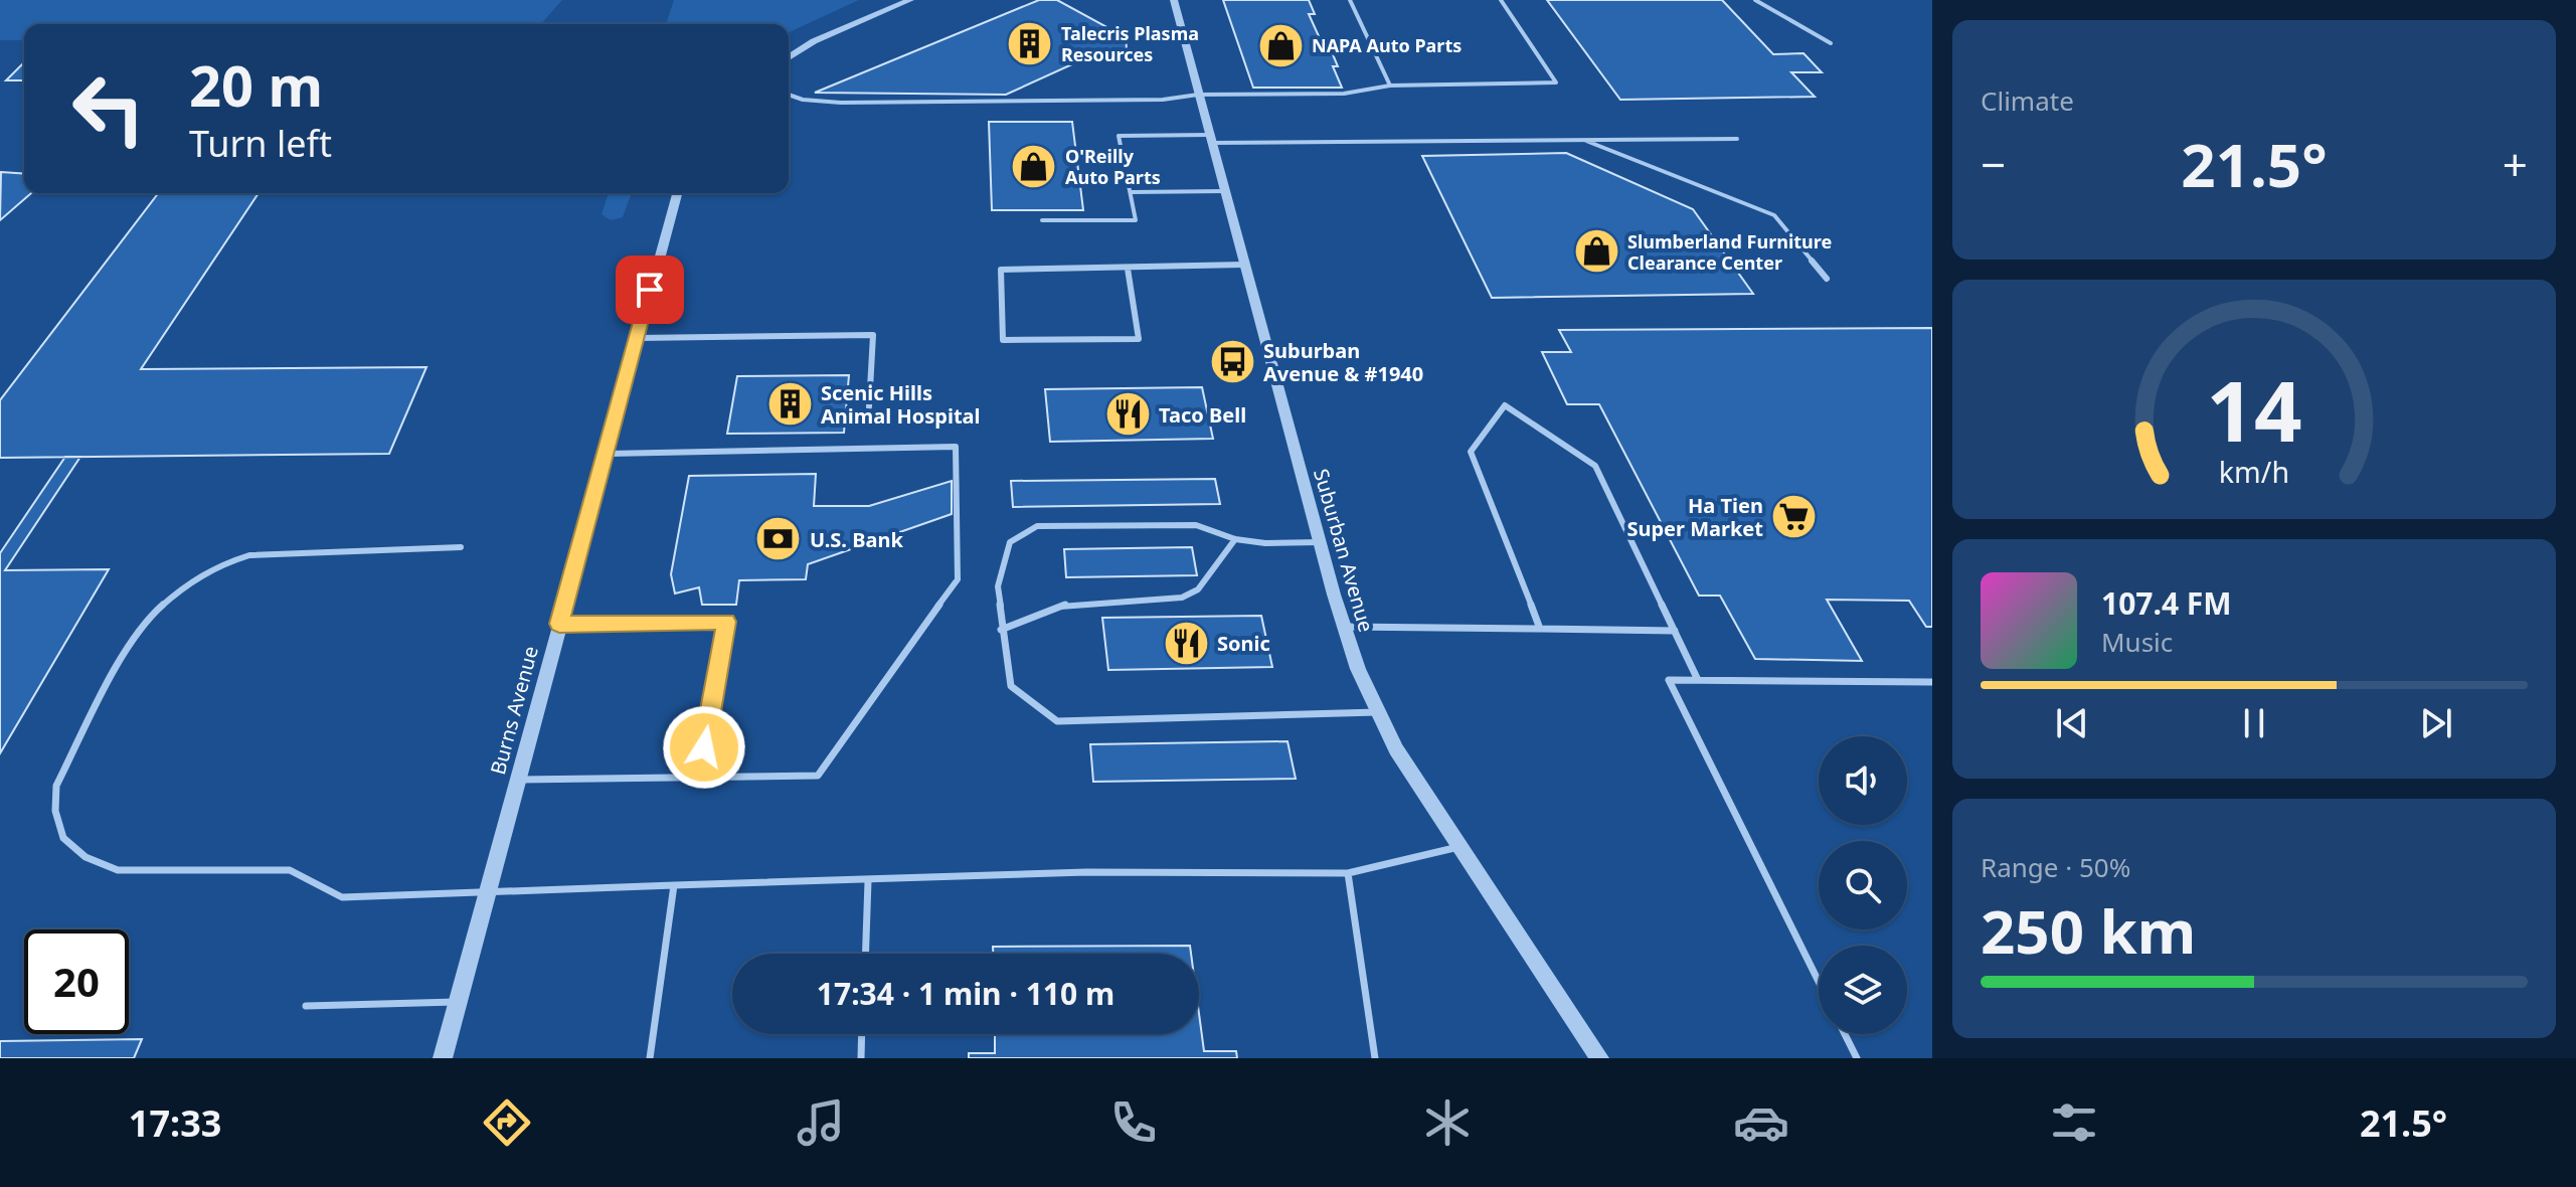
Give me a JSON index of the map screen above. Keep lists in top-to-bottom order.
{
  "streets": {
    "street": ["Suburban Avenue", "Burns Avenue"]
  },
  "places": {
    "building": ["Talecris Plasma Resources", "Scenic Hills Animal Hospital"],
    "shop": ["NAPA Auto Parts", "O'Reilly Auto Parts", "Slumberland Furniture Clearance Center"],
    "bus stop": ["Suburban Avenue & #1940"],
    "restaurant": ["Taco Bell", "Sonic"],
    "supermarket": ["Ha Tien Super Market"],
    "bank": ["U.S. Bank"]
  },
  "page": {
    "tile": [
      "Climate",
      ["Range · 50%", "250 km"]
    ],
    "turn": ["20 m", "Turn left"],
    "heat": ["−", "21.5°", "+"],
    "song": ["107.4 FM", "Music"],
    "limit": "20",
    "trip": "17:34 · 1 min · 110 m",
    "tabs": ["17:33", "21.5°"],
    "gauge": ["14", "km/h"]
  }
}
